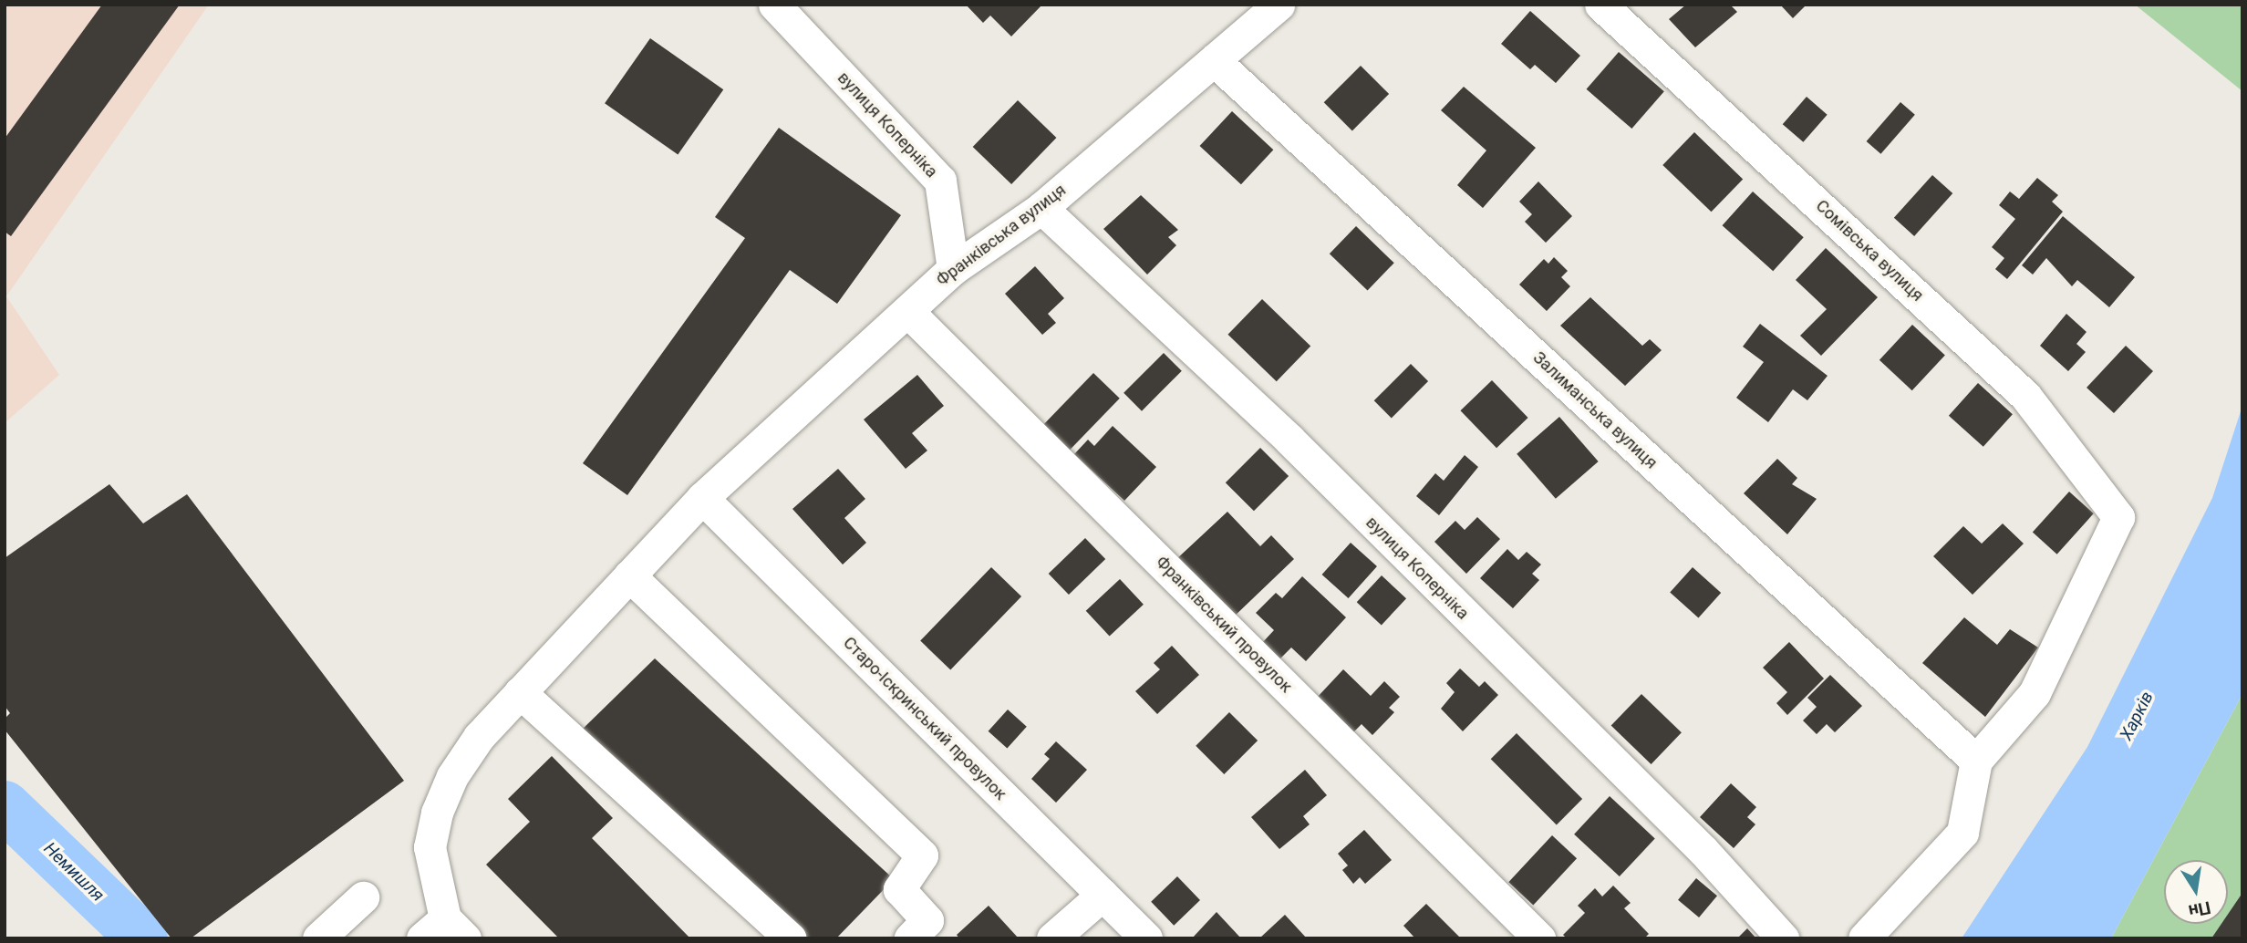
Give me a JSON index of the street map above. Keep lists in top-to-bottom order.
{
  "streets": {
    "street": [
      "вулиця Коперніка",
      "Франківська вулиця",
      "Сомівська вулиця",
      "Залиманська вулиця",
      "Франківський провулок",
      "Старо-Іскринський провулок"
    ]
  },
  "crossings": [
    ["вулиця Коперніка", "Франківська вулиця"],
    ["Франківська вулиця", "Залиманська вулиця"],
    ["Франківська вулиця", "Франківський провулок"],
    ["Франківська вулиця", "Старо-Іскринський провулок"],
    ["Сомівська вулиця", "Залиманська вулиця"]
  ],
  "water": ["Харків", "Немишля"],
  "north": "bottom"
}
